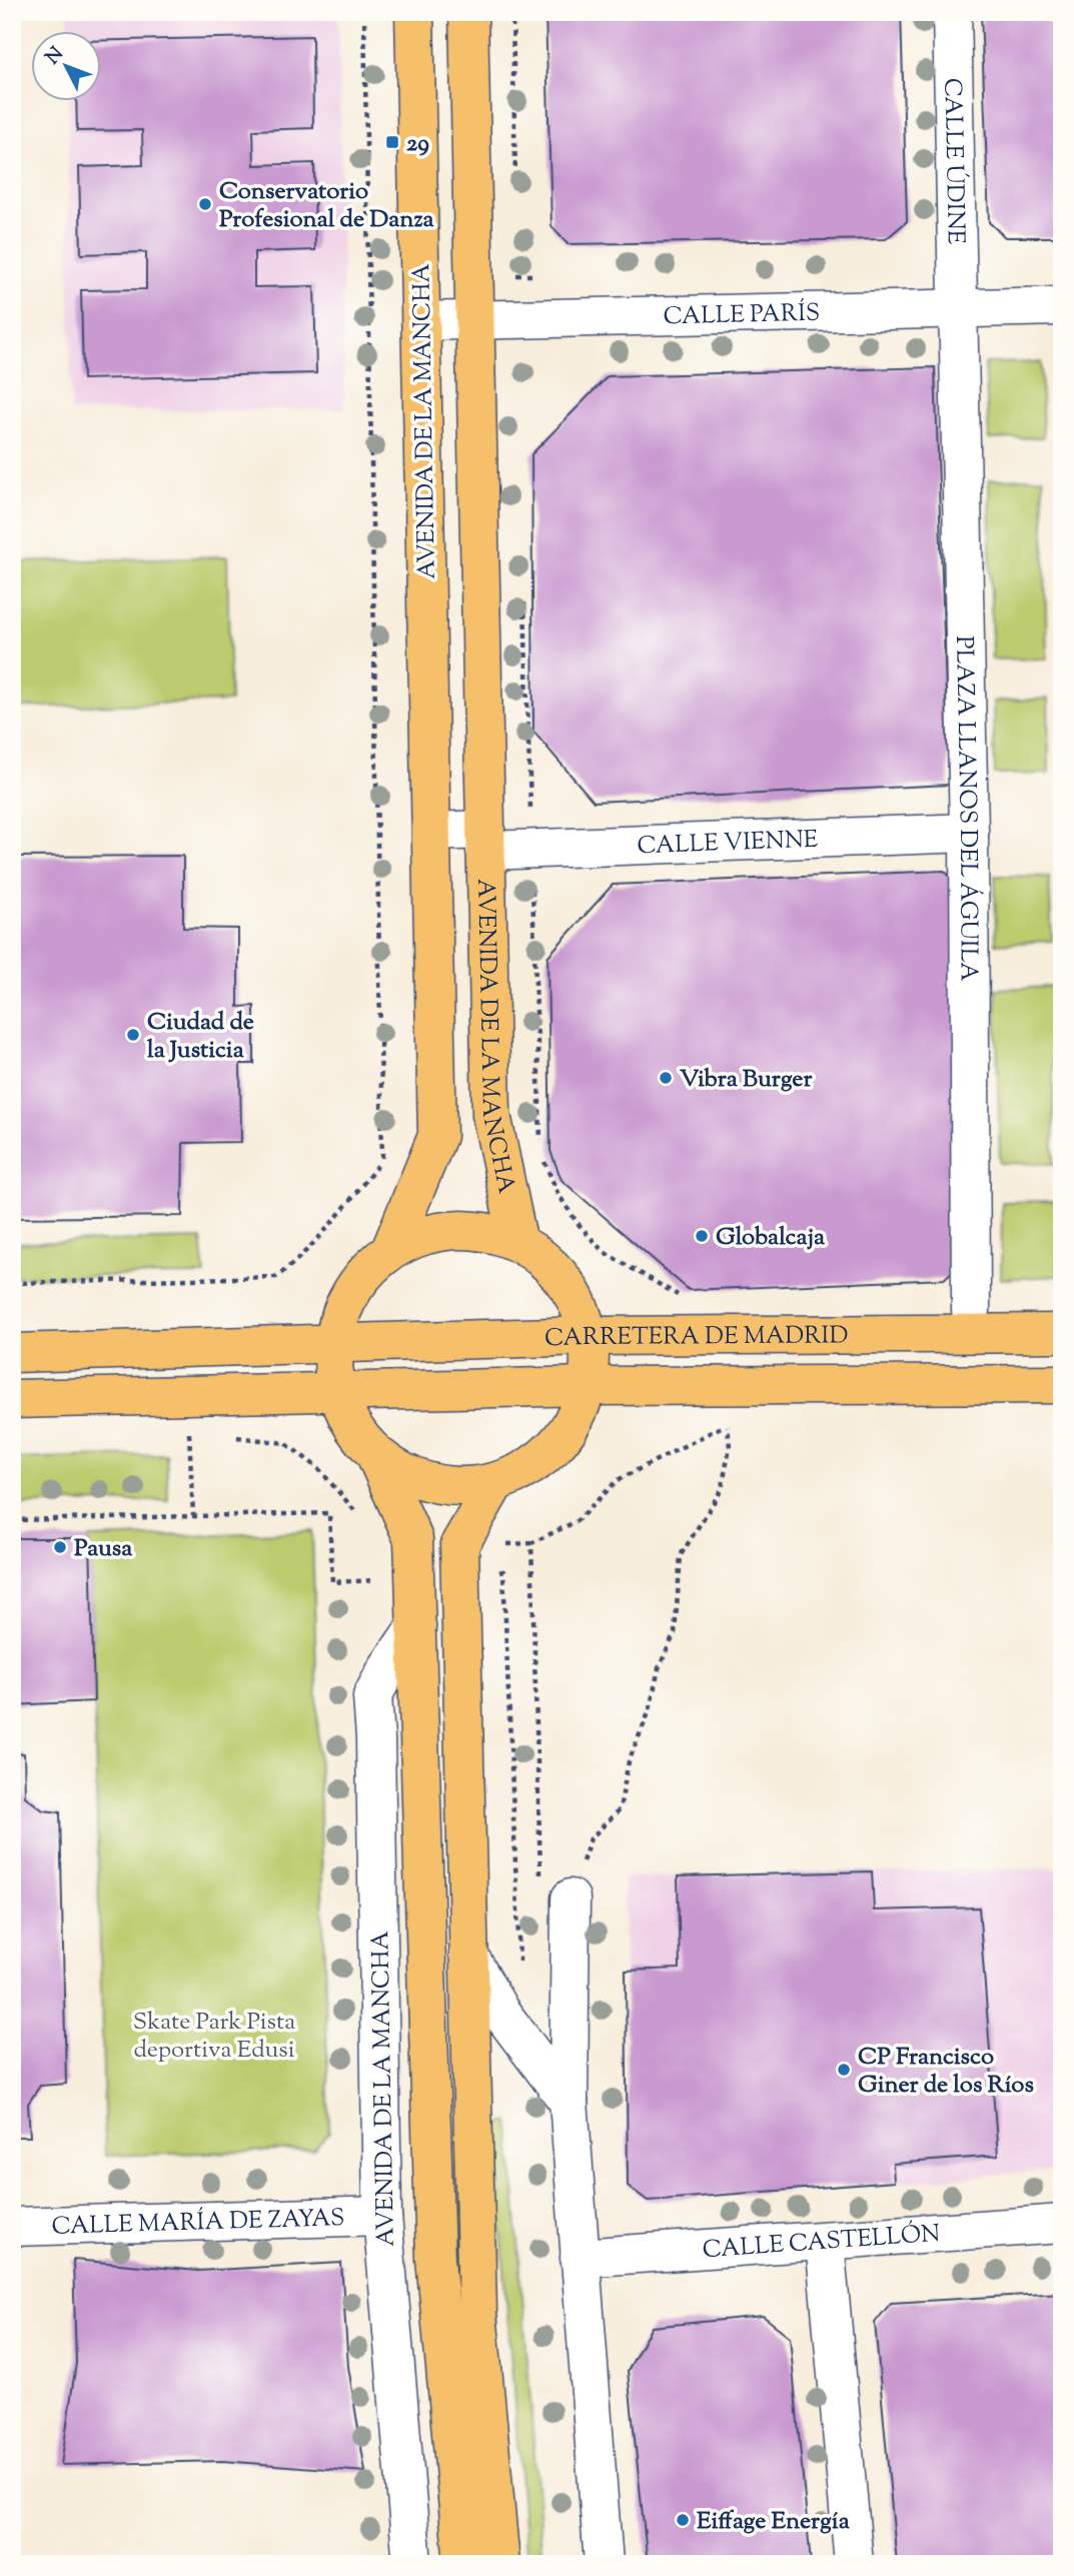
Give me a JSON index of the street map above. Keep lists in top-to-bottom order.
{
  "streets": {
    "main road": ["AVENIDA DE LA MANCHA", "CARRETERA DE MADRID"],
    "street": [
      "CALLE ÚDINE",
      "CALLE PARÍS",
      "PLAZA LLANOS DEL ÁGUILA",
      "CALLE VIENNE",
      "CALLE MARÍA DE ZAYAS",
      "CALLE CASTELLÓN"
    ]
  },
  "crossings": [
    ["CALLE ÚDINE", "CALLE PARÍS"],
    ["CALLE ÚDINE", "PLAZA LLANOS DEL ÁGUILA"],
    ["CALLE PARÍS", "AVENIDA DE LA MANCHA"],
    ["CALLE PARÍS", "PLAZA LLANOS DEL ÁGUILA"],
    ["AVENIDA DE LA MANCHA", "CALLE VIENNE"],
    ["AVENIDA DE LA MANCHA", "CARRETERA DE MADRID"],
    ["AVENIDA DE LA MANCHA", "CALLE MARÍA DE ZAYAS"],
    ["PLAZA LLANOS DEL ÁGUILA", "CALLE VIENNE"]
  ],
  "parks": ["Skate Park Pista deportiva Edusi"],
  "places": {
    "transit": ["29"],
    "other": [
      "Conservatorio Profesional de Danza",
      "Ciudad de la Justicia",
      "Vibra Burger",
      "Globalcaja",
      "Pausa",
      "CP Francisco Giner de los Ríos",
      "Eiffage Energía"
    ]
  },
  "north": "top left"
}
